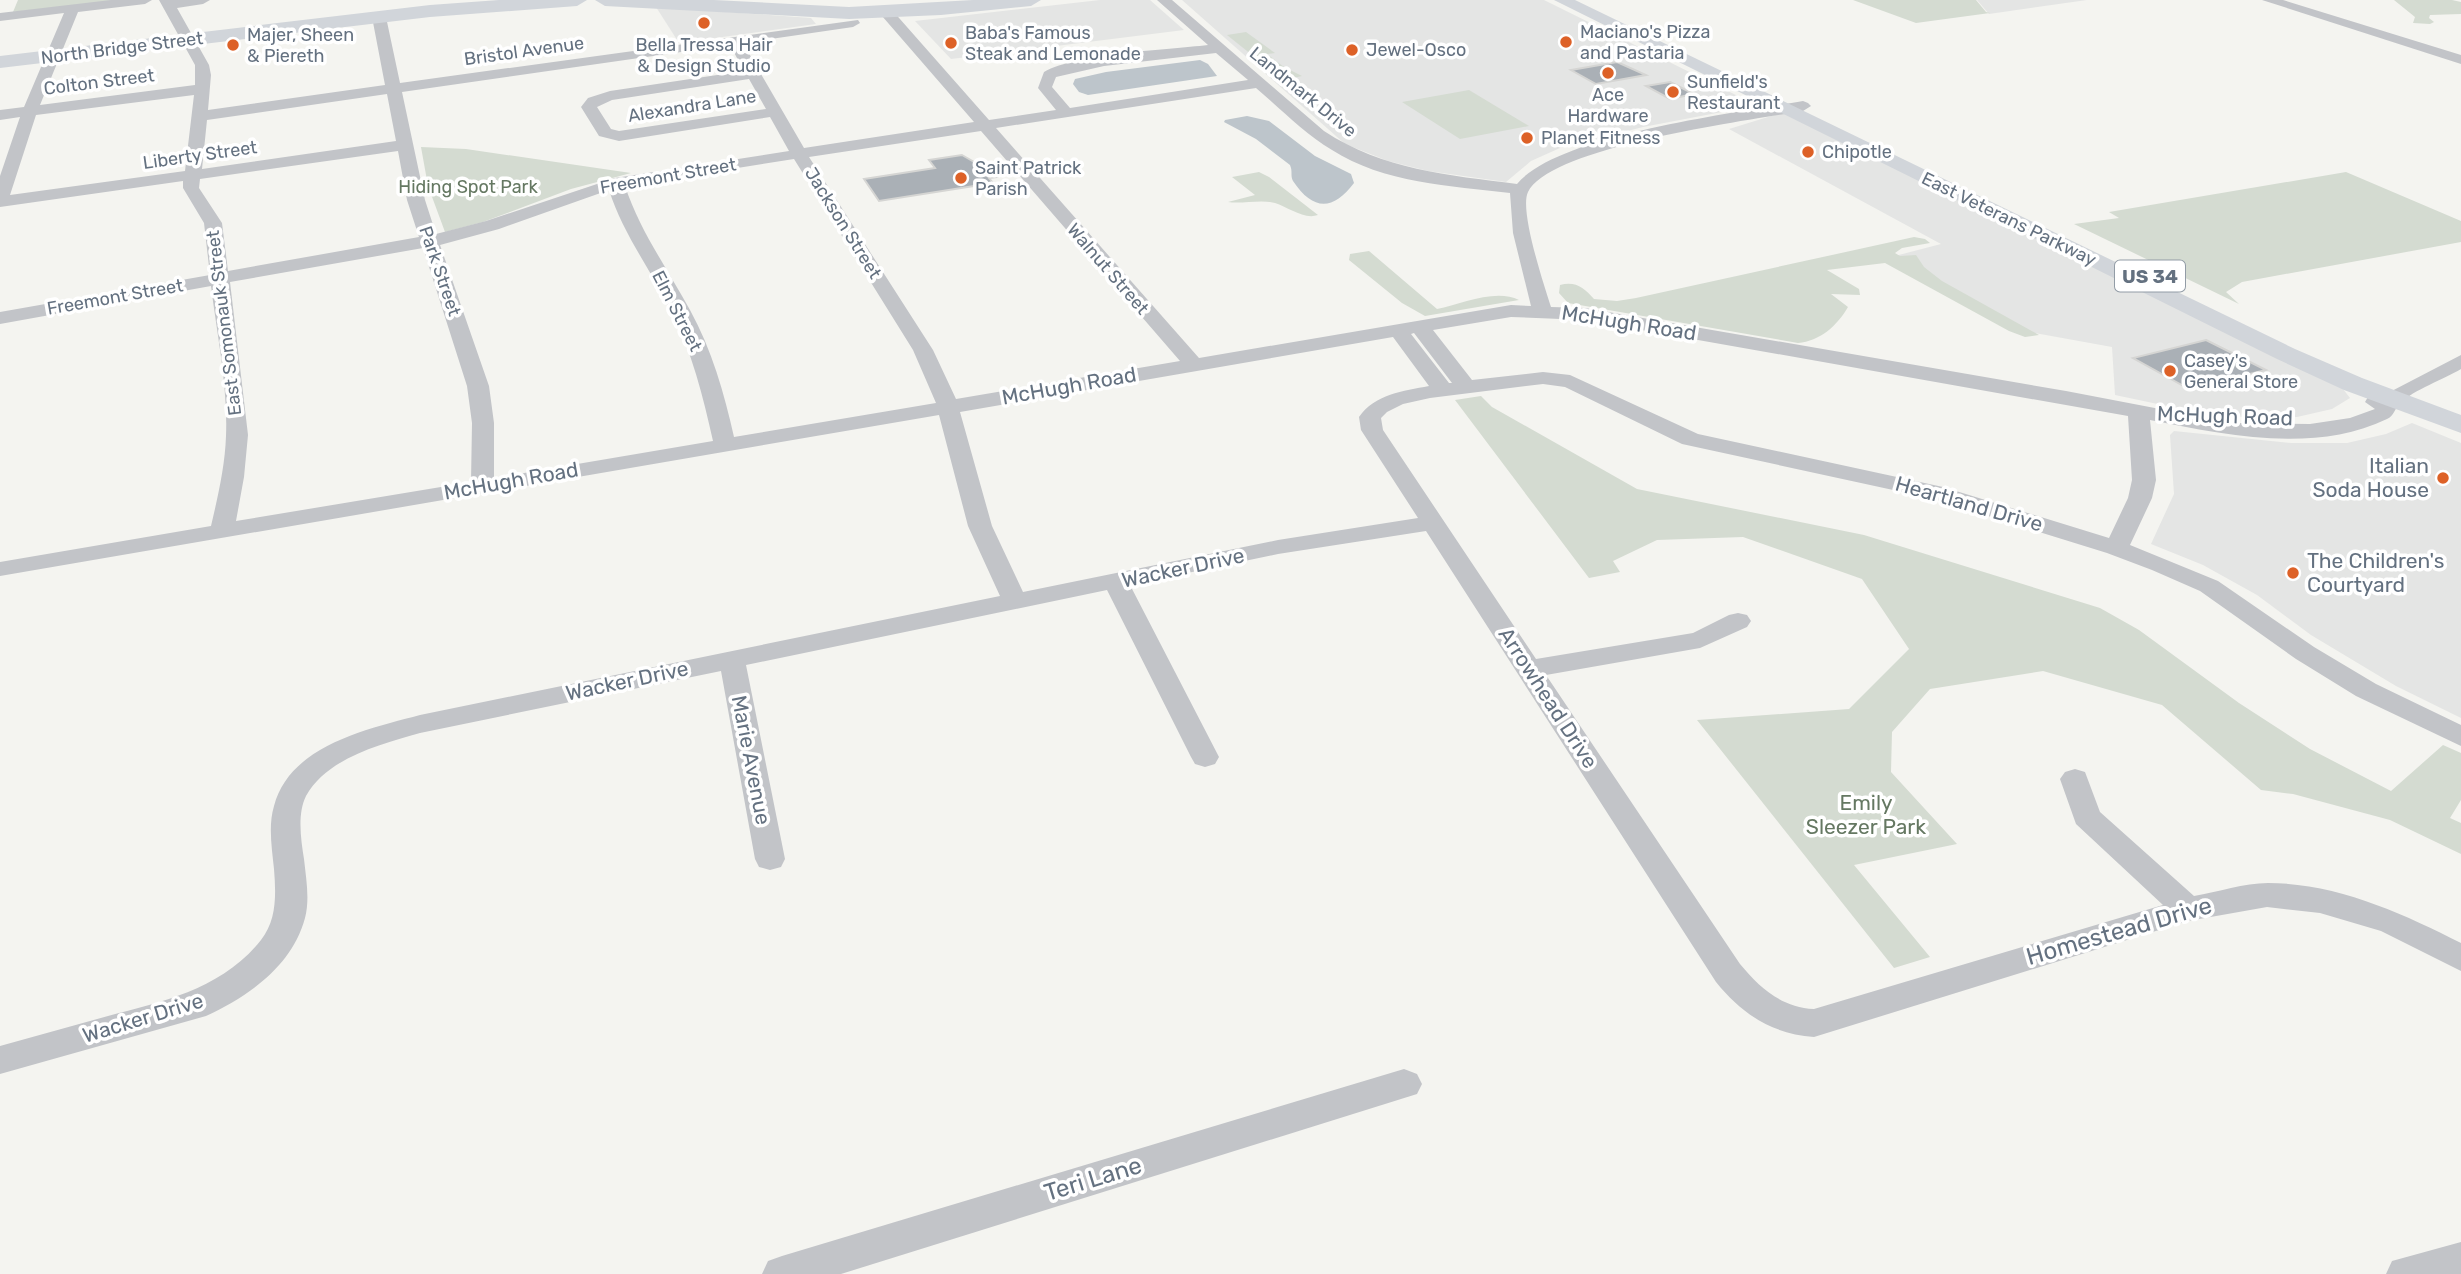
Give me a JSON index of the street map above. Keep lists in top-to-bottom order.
{
  "streets": {
    "highway": ["North Bridge Street"],
    "main road": ["East Veterans Parkway", "US 34"],
    "street": [
      "Bristol Avenue",
      "Colton Street",
      "Landmark Drive",
      "Alexandra Lane",
      "Liberty Street",
      "Freemont Street",
      "Jackson Street",
      "Walnut Street",
      "Park Street",
      "Elm Street",
      "East Somonauk Street",
      "McHugh Road",
      "Heartland Drive",
      "Wacker Drive",
      "Arrowhead Drive",
      "Marie Avenue",
      "Homestead Drive",
      "Teri Lane"
    ]
  },
  "crossings": [
    ["North Bridge Street", "Park Street"],
    ["North Bridge Street", "East Somonauk Street"],
    ["Bristol Avenue", "Jackson Street"],
    ["Bristol Avenue", "Park Street"],
    ["Bristol Avenue", "East Somonauk Street"],
    ["Colton Street", "East Somonauk Street"],
    ["Landmark Drive", "Freemont Street"],
    ["Alexandra Lane", "Jackson Street"],
    ["Liberty Street", "Park Street"],
    ["Liberty Street", "East Somonauk Street"],
    ["Freemont Street", "Jackson Street"],
    ["Freemont Street", "Walnut Street"],
    ["Freemont Street", "Park Street"],
    ["Freemont Street", "Elm Street"],
    ["Freemont Street", "East Somonauk Street"],
    ["East Veterans Parkway", "McHugh Road"],
    ["Jackson Street", "McHugh Road"],
    ["Walnut Street", "McHugh Road"],
    ["Park Street", "McHugh Road"],
    ["Elm Street", "McHugh Road"],
    ["East Somonauk Street", "McHugh Road"],
    ["Heartland Drive", "Arrowhead Drive"],
    ["Wacker Drive", "Arrowhead Drive"],
    ["Wacker Drive", "Marie Avenue"],
    ["Arrowhead Drive", "Homestead Drive"]
  ],
  "parks": ["Hiding Spot Park", "Emily Sleezer Park"],
  "places": [
    "Bella Tressa Hair & Design Studio",
    "Maciano's Pizza and Pastaria",
    "Baba's Famous Steak and Lemonade",
    "Majer, Sheen & Piereth",
    "Jewel-Osco",
    "Ace Hardware",
    "Sunfield's Restaurant",
    "Planet Fitness",
    "Chipotle",
    "Saint Patrick Parish",
    "Casey's General Store",
    "Italian Soda House",
    "The Children's Courtyard"
  ]
}
